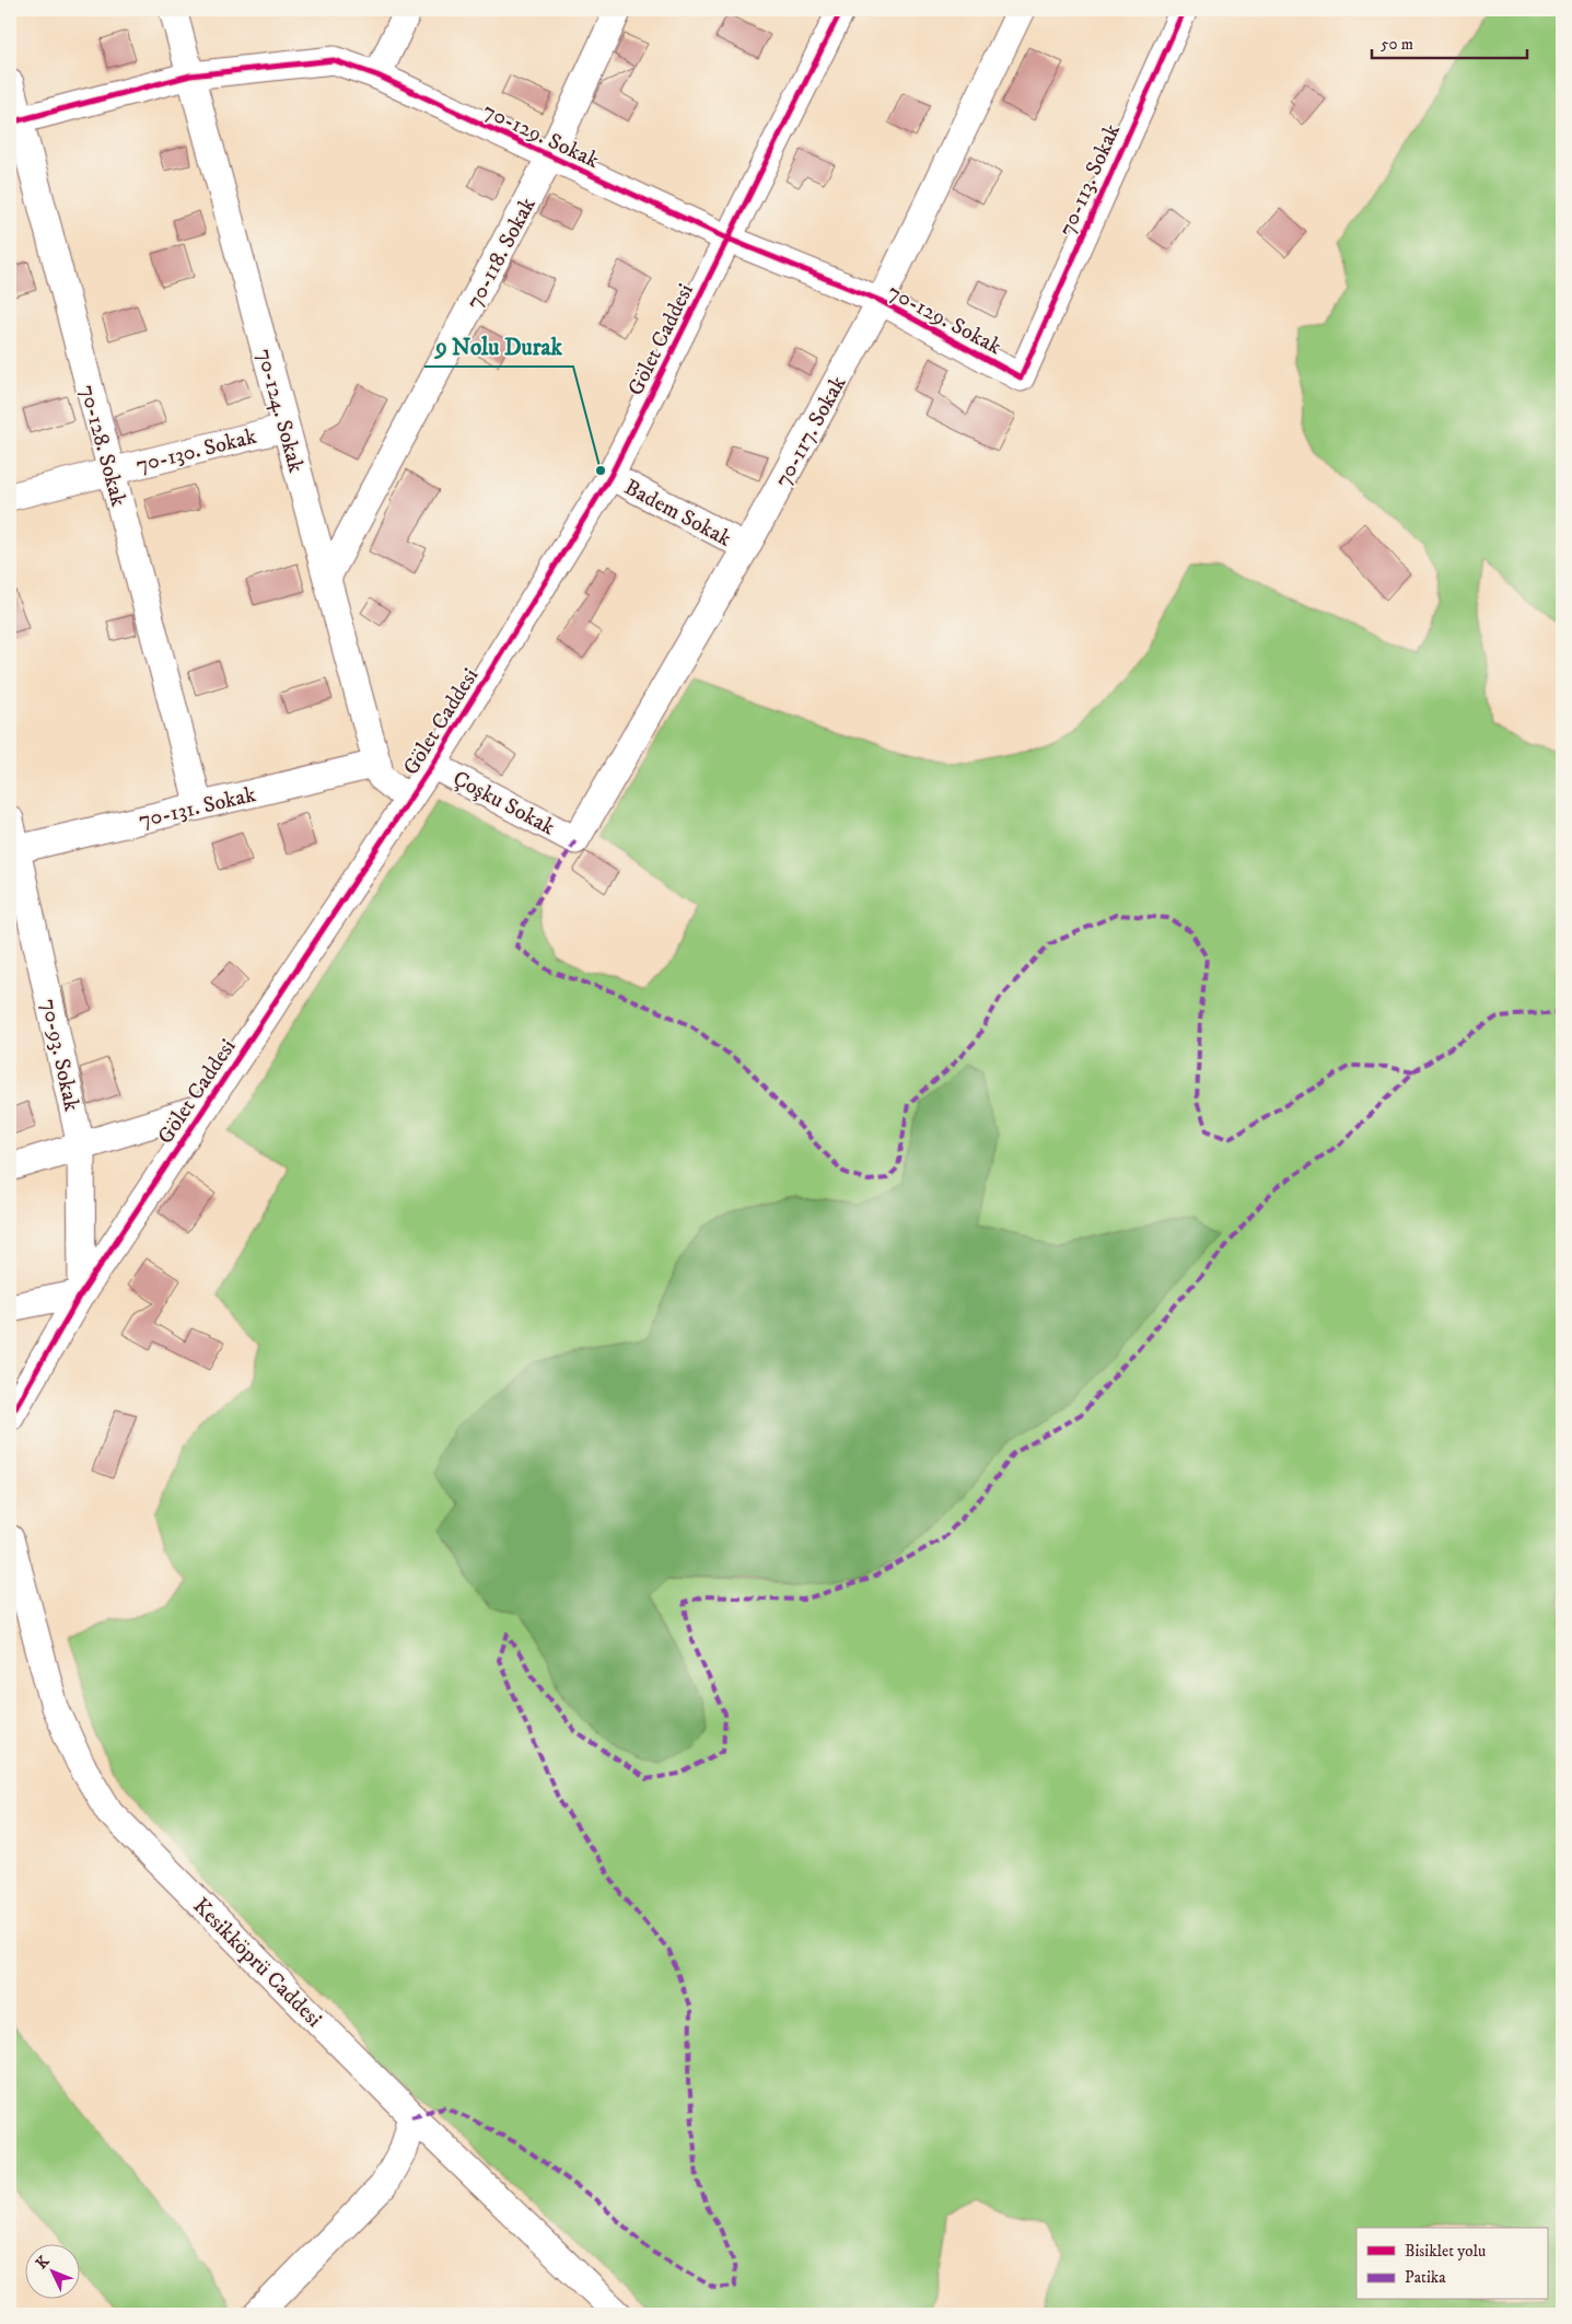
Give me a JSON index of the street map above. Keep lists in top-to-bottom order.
{
  "streets": {
    "street": [
      "70-129. Sokak",
      "70-113. Sokak",
      "70-118. Sokak",
      "Gölet Caddesi",
      "70-124. Sokak",
      "70-117. Sokak",
      "70-128. Sokak",
      "70-130. Sokak",
      "Badem Sokak",
      "Çoşku Sokak",
      "70-131. Sokak",
      "70-93. Sokak",
      "Kesikköprü Caddesi"
    ]
  },
  "crossings": [
    ["70-129. Sokak", "70-113. Sokak"],
    ["70-129. Sokak", "70-118. Sokak"],
    ["70-129. Sokak", "Gölet Caddesi"],
    ["70-129. Sokak", "70-124. Sokak"],
    ["70-129. Sokak", "70-117. Sokak"],
    ["70-129. Sokak", "70-128. Sokak"],
    ["70-118. Sokak", "70-124. Sokak"],
    ["Gölet Caddesi", "70-124. Sokak"],
    ["Gölet Caddesi", "Badem Sokak"],
    ["Gölet Caddesi", "Çoşku Sokak"],
    ["Gölet Caddesi", "70-93. Sokak"],
    ["70-124. Sokak", "70-130. Sokak"],
    ["70-124. Sokak", "70-131. Sokak"],
    ["70-117. Sokak", "Badem Sokak"],
    ["70-117. Sokak", "Çoşku Sokak"],
    ["70-128. Sokak", "70-130. Sokak"],
    ["70-128. Sokak", "70-131. Sokak"],
    ["70-131. Sokak", "70-93. Sokak"]
  ],
  "places": ["9 Nolu Durak"],
  "legend": ["Bisiklet yolu", "Patika"],
  "scale_bar": "50 m",
  "north": "top left"
}
